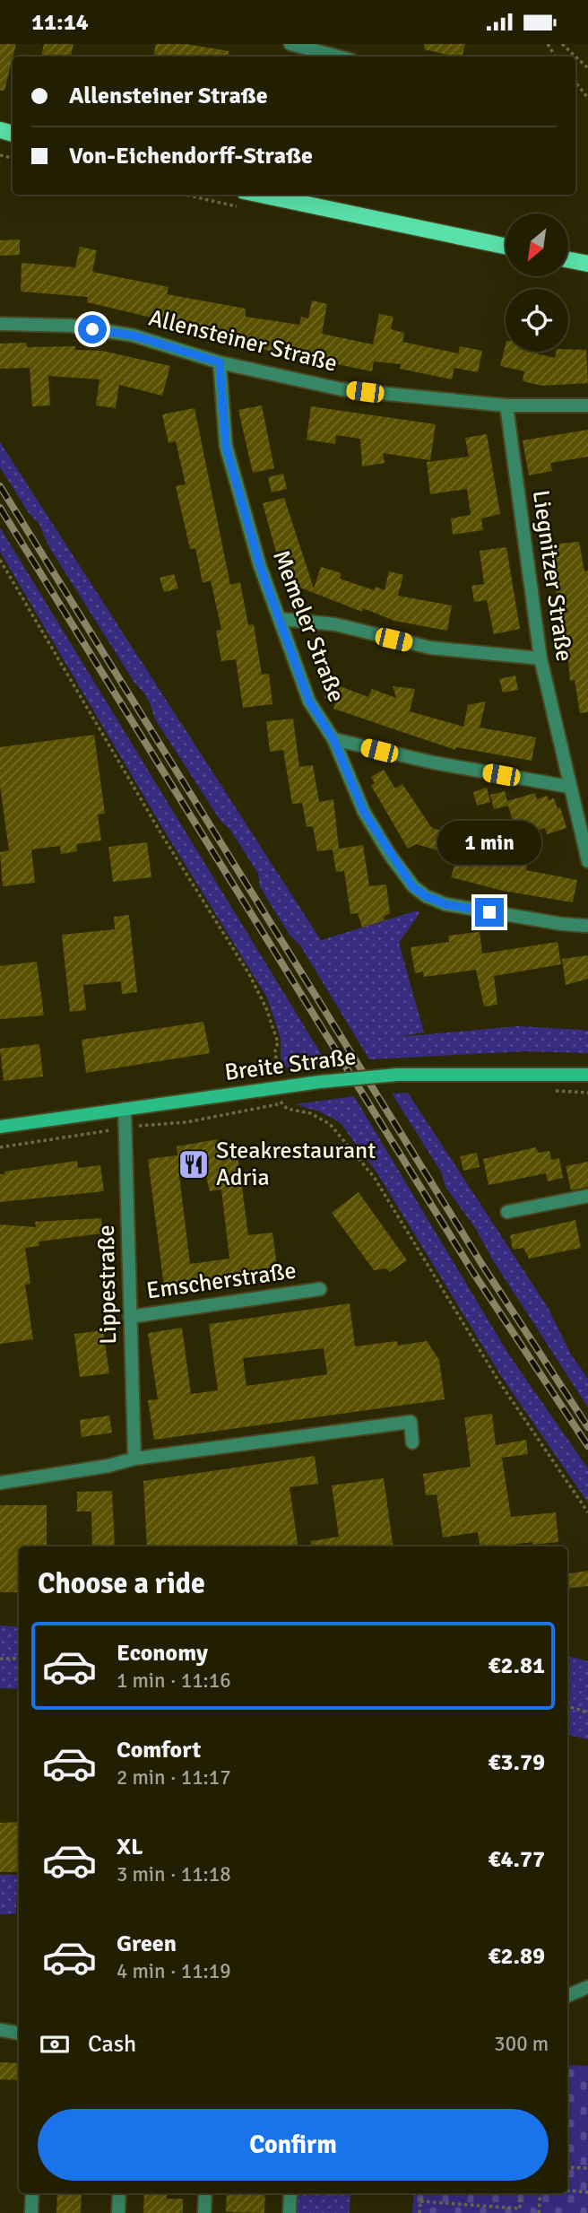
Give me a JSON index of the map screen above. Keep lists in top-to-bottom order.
{
  "streets": {
    "street": [
      "Allensteiner Straße",
      "Liegnitzer Straße",
      "Memeler Straße",
      "Breite Straße",
      "Emscherstraße",
      "Lippestraße"
    ]
  },
  "crossings": [
    ["Allensteiner Straße", "Liegnitzer Straße"],
    ["Allensteiner Straße", "Memeler Straße"],
    ["Breite Straße", "Lippestraße"],
    ["Emscherstraße", "Lippestraße"]
  ],
  "places": {
    "restaurant": ["Steakrestaurant Adria"]
  },
  "north": "bottom left",
  "page": {
    "status": "11:14",
    "banner": ["Allensteiner Straße", "Von-Eichendorff-Straße"],
    "bubble": "1 min",
    "heading": "Choose a ride",
    "list": [
      {
        "name": "Economy",
        "note": "1 min · 11:16",
        "value": "€2.81"
      },
      {
        "name": "Comfort",
        "note": "2 min · 11:17",
        "value": "€3.79"
      },
      {
        "name": "XL",
        "note": "3 min · 11:18",
        "value": "€4.77"
      },
      {
        "name": "Green",
        "note": "4 min · 11:19",
        "value": "€2.89"
      }
    ],
    "pay": ["Cash", "300 m"],
    "buttons": "Confirm"
  }
}
